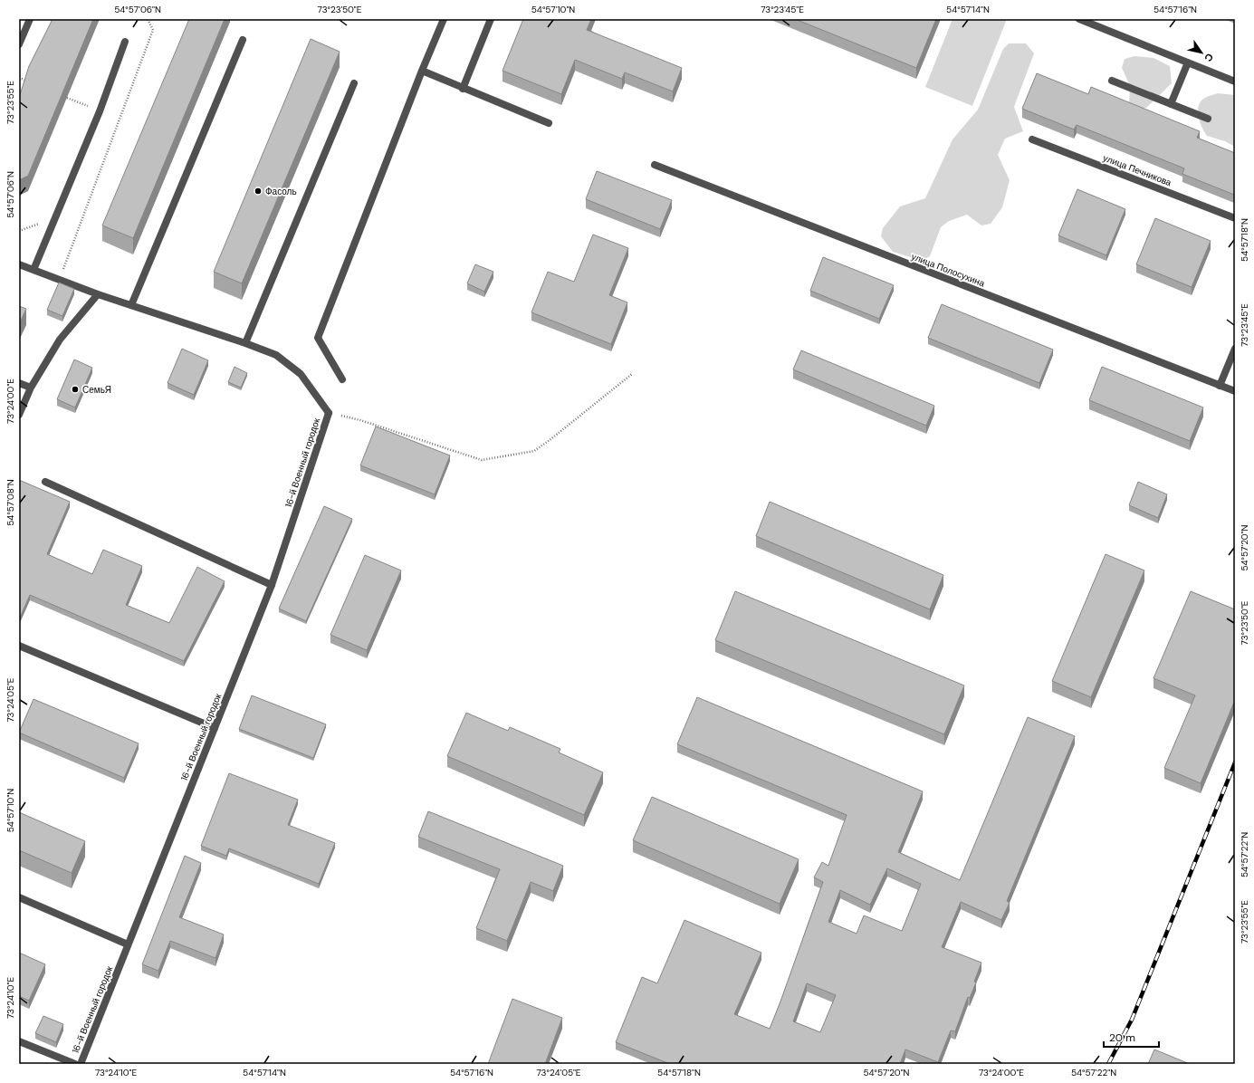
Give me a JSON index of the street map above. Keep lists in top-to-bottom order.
{
  "streets": {
    "street": ["улица Печникова", "улица Полосухина", "16-й Военный городок"]
  },
  "places": ["Фасоль", "СемьЯ"],
  "scale_bar": "20 m",
  "north": "bottom right",
  "coordinates": [
    "54°57'06\"N",
    "73°23'50\"E",
    "54°57'10\"N",
    "73°23'45\"E",
    "54°57'14\"N",
    "54°57'16\"N",
    "73°23'55\"E",
    "54°57'18\"N",
    "73°24'00\"E",
    "54°57'08\"N",
    "54°57'20\"N",
    "73°24'05\"E",
    "54°57'22\"N",
    "73°24'10\"E"
  ]
}
